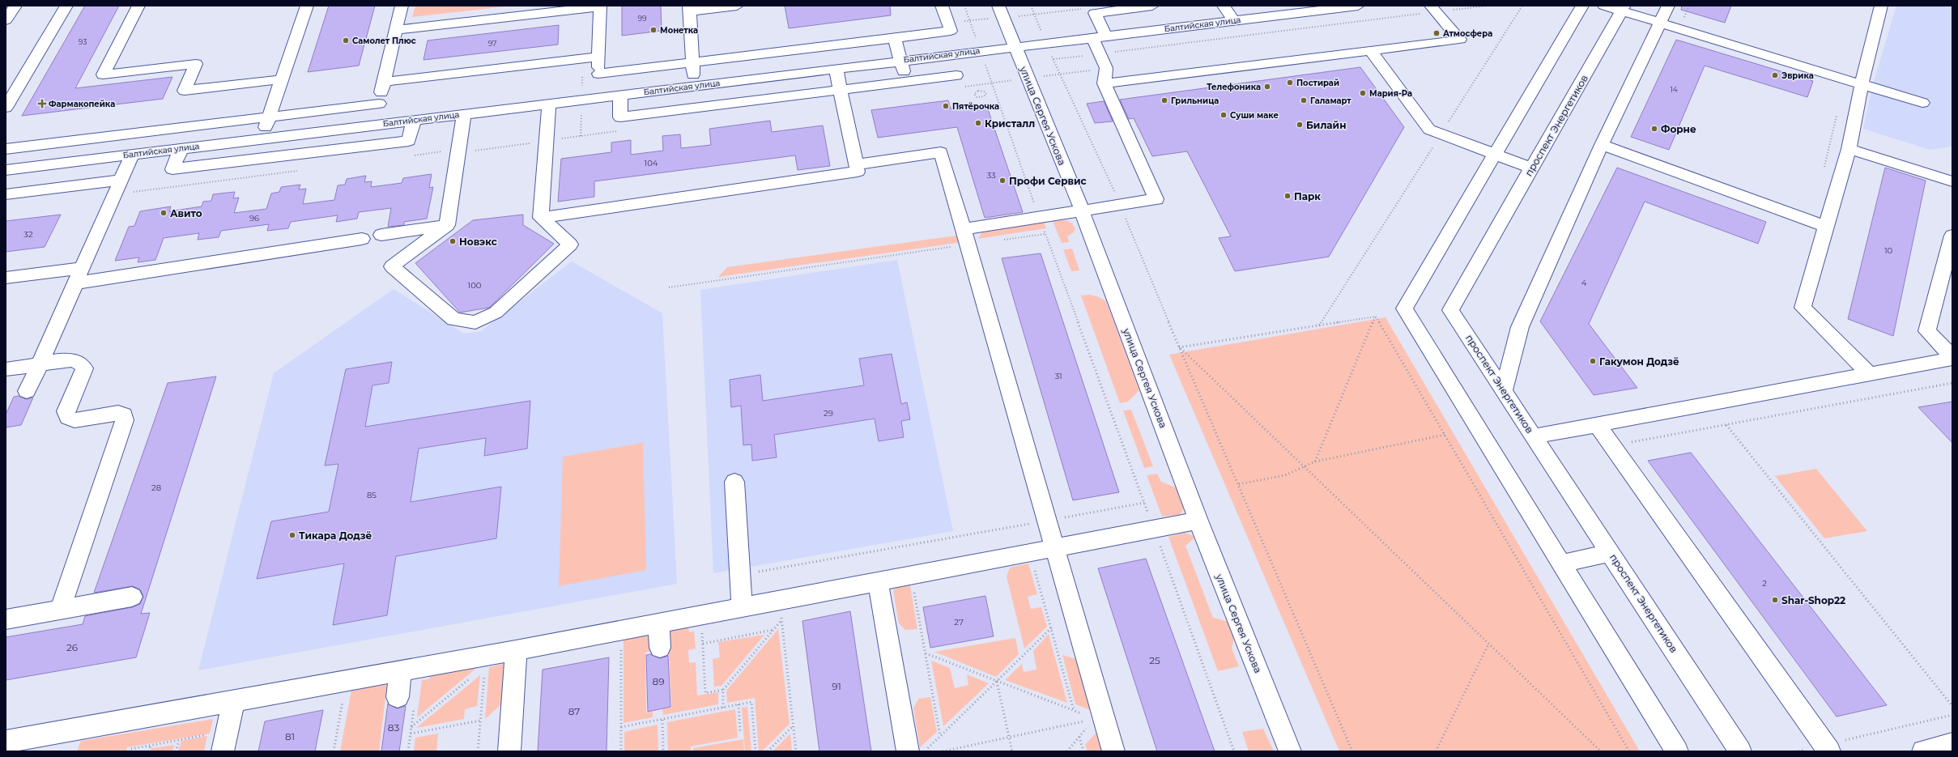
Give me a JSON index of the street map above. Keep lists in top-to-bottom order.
{
  "streets": {
    "street": ["Балтийская улица", "улица Сергея Ускова", "проспект Энергетиков"]
  },
  "crossings": [
    ["Балтийская улица", "улица Сергея Ускова"]
  ],
  "places": {
    "other": [
      "Монетка",
      "Атмосфера",
      "Самолет Плюс",
      "Эврика",
      "Постирай",
      "Телефоника",
      "Мария-Ра",
      "Грильница",
      "Галамарт",
      "Пятёрочка",
      "Суши маке",
      "Кристалл",
      "Билайн",
      "Форне",
      "Профи Сервис",
      "Парк",
      "Авито",
      "Новэкс",
      "Гакумон Додзё",
      "Тикара Додзё",
      "Shar-Shop22"
    ],
    "health": ["Фармакопейка"]
  },
  "house_numbers": [
    "99",
    "93",
    "97",
    "14",
    "104",
    "33",
    "96",
    "32",
    "10",
    "4",
    "100",
    "31",
    "29",
    "28",
    "85",
    "2",
    "27",
    "26",
    "25",
    "89",
    "91",
    "87",
    "83",
    "81"
  ]
}
